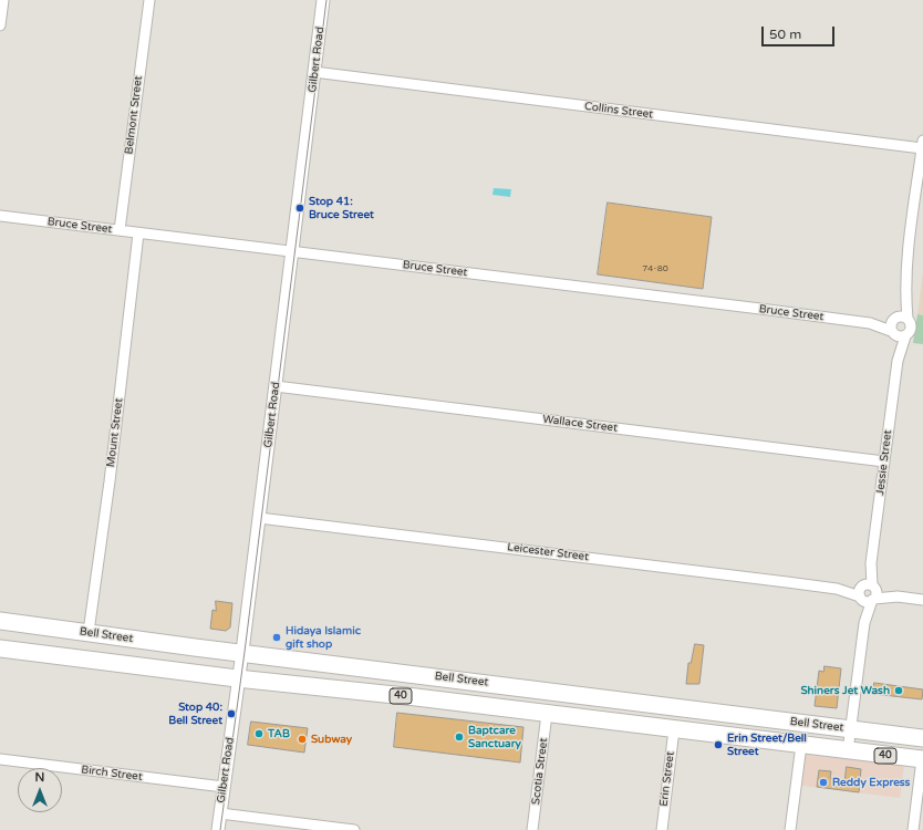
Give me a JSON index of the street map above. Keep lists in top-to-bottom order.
{
  "streets": {
    "highway": ["Bell Street", "40"],
    "street": [
      "Gilbert Road",
      "Collins Street",
      "Belmont Street",
      "Bruce Street",
      "Wallace Street",
      "Mount Street",
      "Jessie Street",
      "Leicester Street",
      "Scotia Street",
      "Birch Street",
      "Erin Street"
    ]
  },
  "crossings": [
    ["Gilbert Road", "Collins Street"],
    ["Gilbert Road", "Bruce Street"],
    ["Gilbert Road", "Wallace Street"],
    ["Gilbert Road", "Leicester Street"],
    ["Gilbert Road", "Bell Street"],
    ["Gilbert Road", "Birch Street"],
    ["Belmont Street", "Bruce Street"],
    ["Bruce Street", "Mount Street"],
    ["Bruce Street", "Jessie Street"],
    ["Wallace Street", "Jessie Street"],
    ["Mount Street", "Bell Street"],
    ["Jessie Street", "Leicester Street"],
    ["Jessie Street", "Bell Street"],
    ["Bell Street", "Scotia Street"],
    ["Bell Street", "Erin Street"]
  ],
  "places": [
    "Stop 41: Bruce Street",
    "Hidaya Islamic gift shop",
    "Shiners Jet Wash",
    "Stop 40: Bell Street",
    "TAB",
    "Baptcare Sanctuary",
    "Subway",
    "Erin Street/Bell Street",
    "Reddy Express"
  ],
  "house_numbers": ["74-80"],
  "scale_bar": "50 m",
  "north": "top"
}
